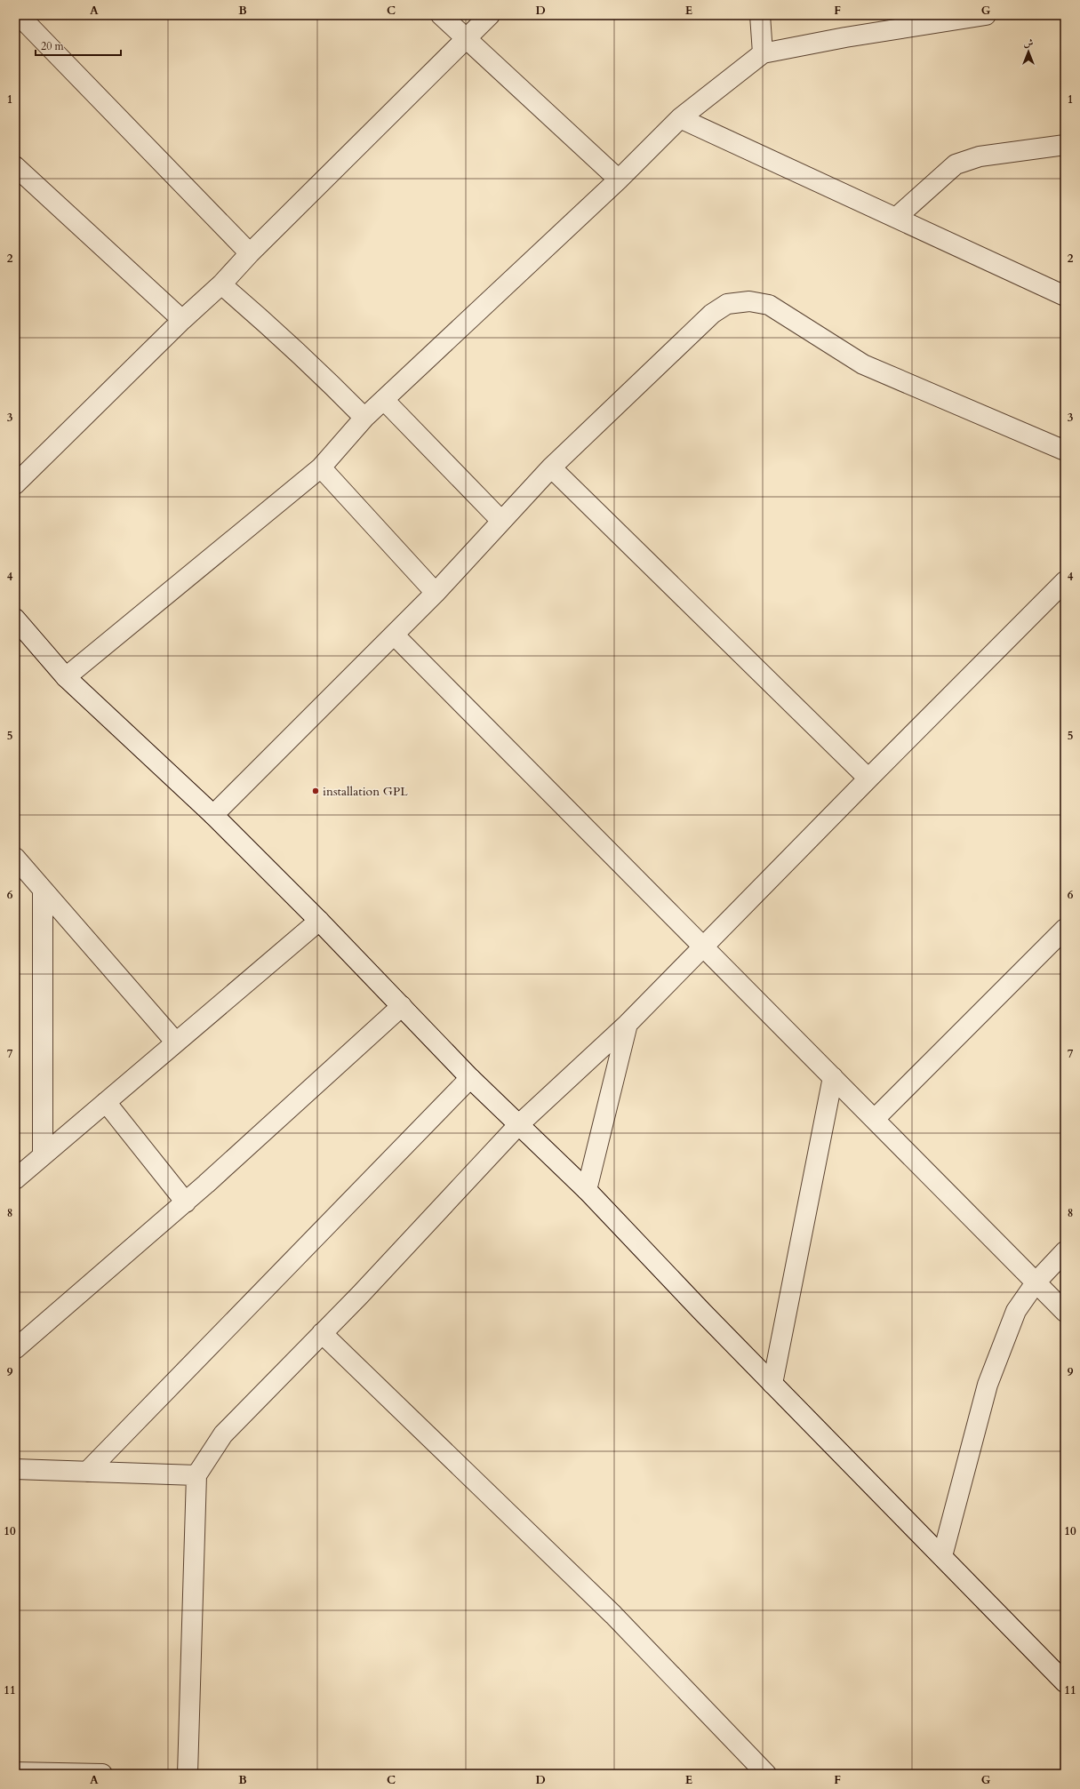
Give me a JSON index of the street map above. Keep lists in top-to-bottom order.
{
  "places": ["installation GPL"],
  "scale_bar": "20 m",
  "north": "top",
  "grid": {
    "columns": [
      "A",
      "B",
      "C",
      "D",
      "E",
      "F",
      "G"
    ],
    "rows": [
      "1",
      "2",
      "3",
      "4",
      "5",
      "6",
      "7",
      "8",
      "9",
      "10",
      "11"
    ]
  }
}
